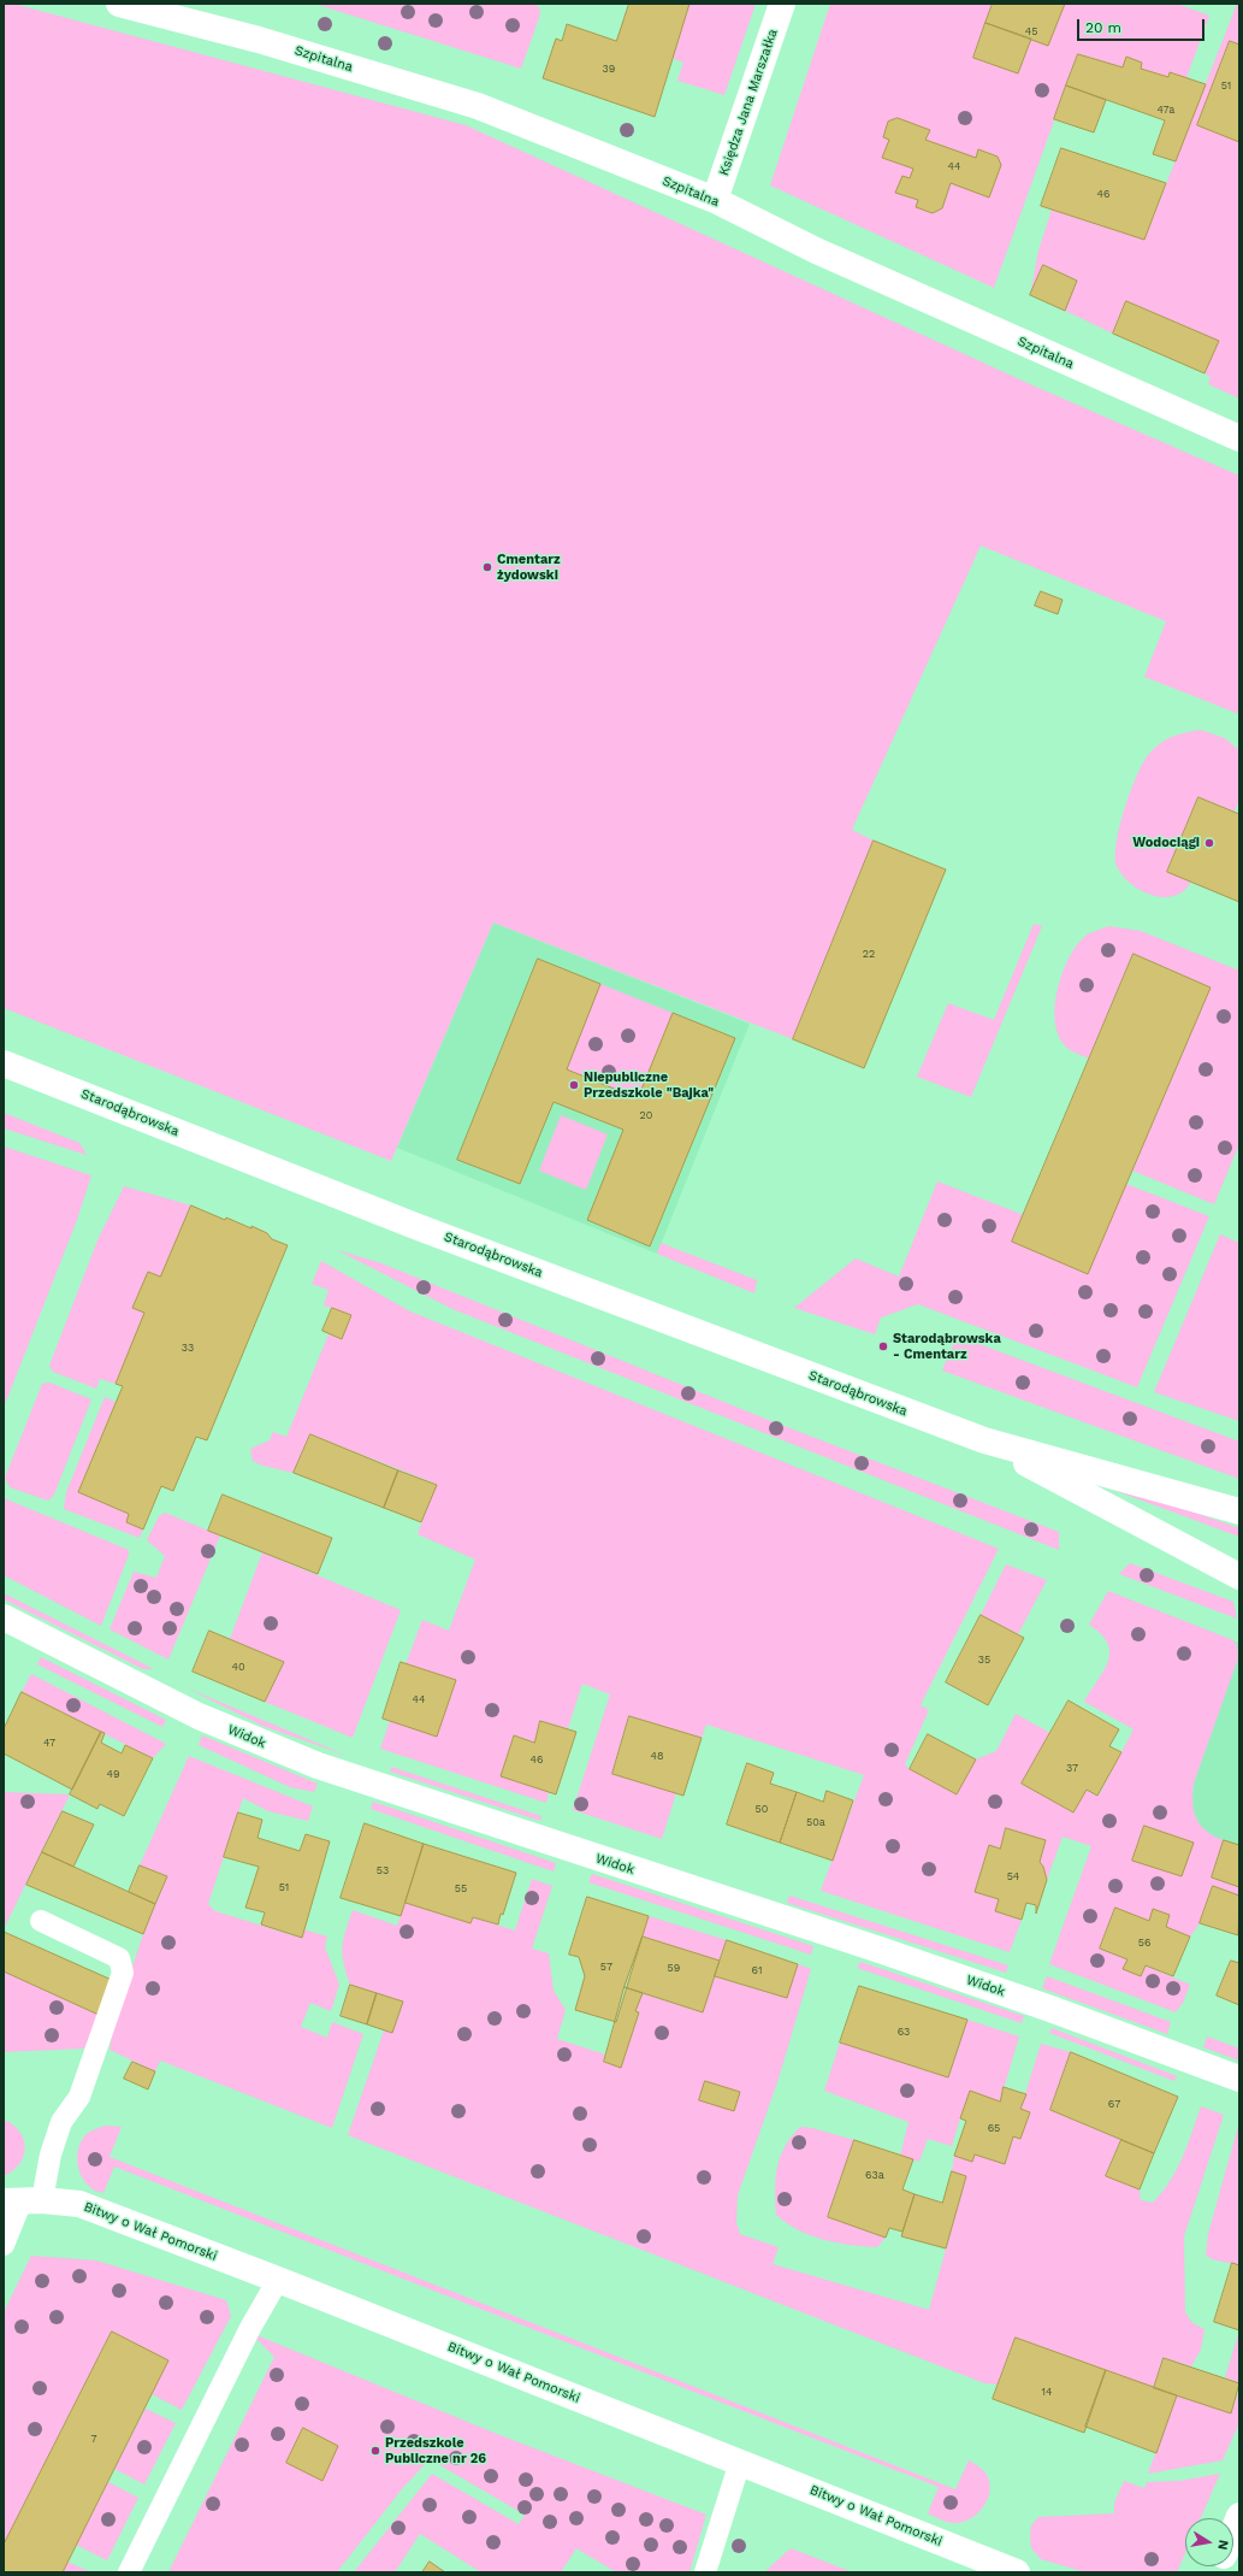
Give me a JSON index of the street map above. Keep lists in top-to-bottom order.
{
  "streets": {
    "street": [
      "Szpitalna",
      "Księdza Jana Marszałka",
      "Starodąbrowska",
      "Widok",
      "Bitwy o Wał Pomorski"
    ]
  },
  "crossings": [
    ["Szpitalna", "Księdza Jana Marszałka"]
  ],
  "places": [
    "Cmentarz żydowski",
    "Wodociągi",
    "Niepubliczne Przedszkole \"Bajka\"",
    "Starodąbrowska - Cmentarz",
    "Przedszkole Publiczne nr 26"
  ],
  "house_numbers": [
    "45",
    "39",
    "51",
    "47a",
    "44",
    "46",
    "22",
    "20",
    "33",
    "35",
    "40",
    "44",
    "47",
    "48",
    "46",
    "37",
    "49",
    "50",
    "50a",
    "53",
    "54",
    "51",
    "55",
    "56",
    "57",
    "59",
    "61",
    "63",
    "67",
    "65",
    "63a",
    "14",
    "7"
  ],
  "scale_bar": "20 m",
  "north": "right"
}
